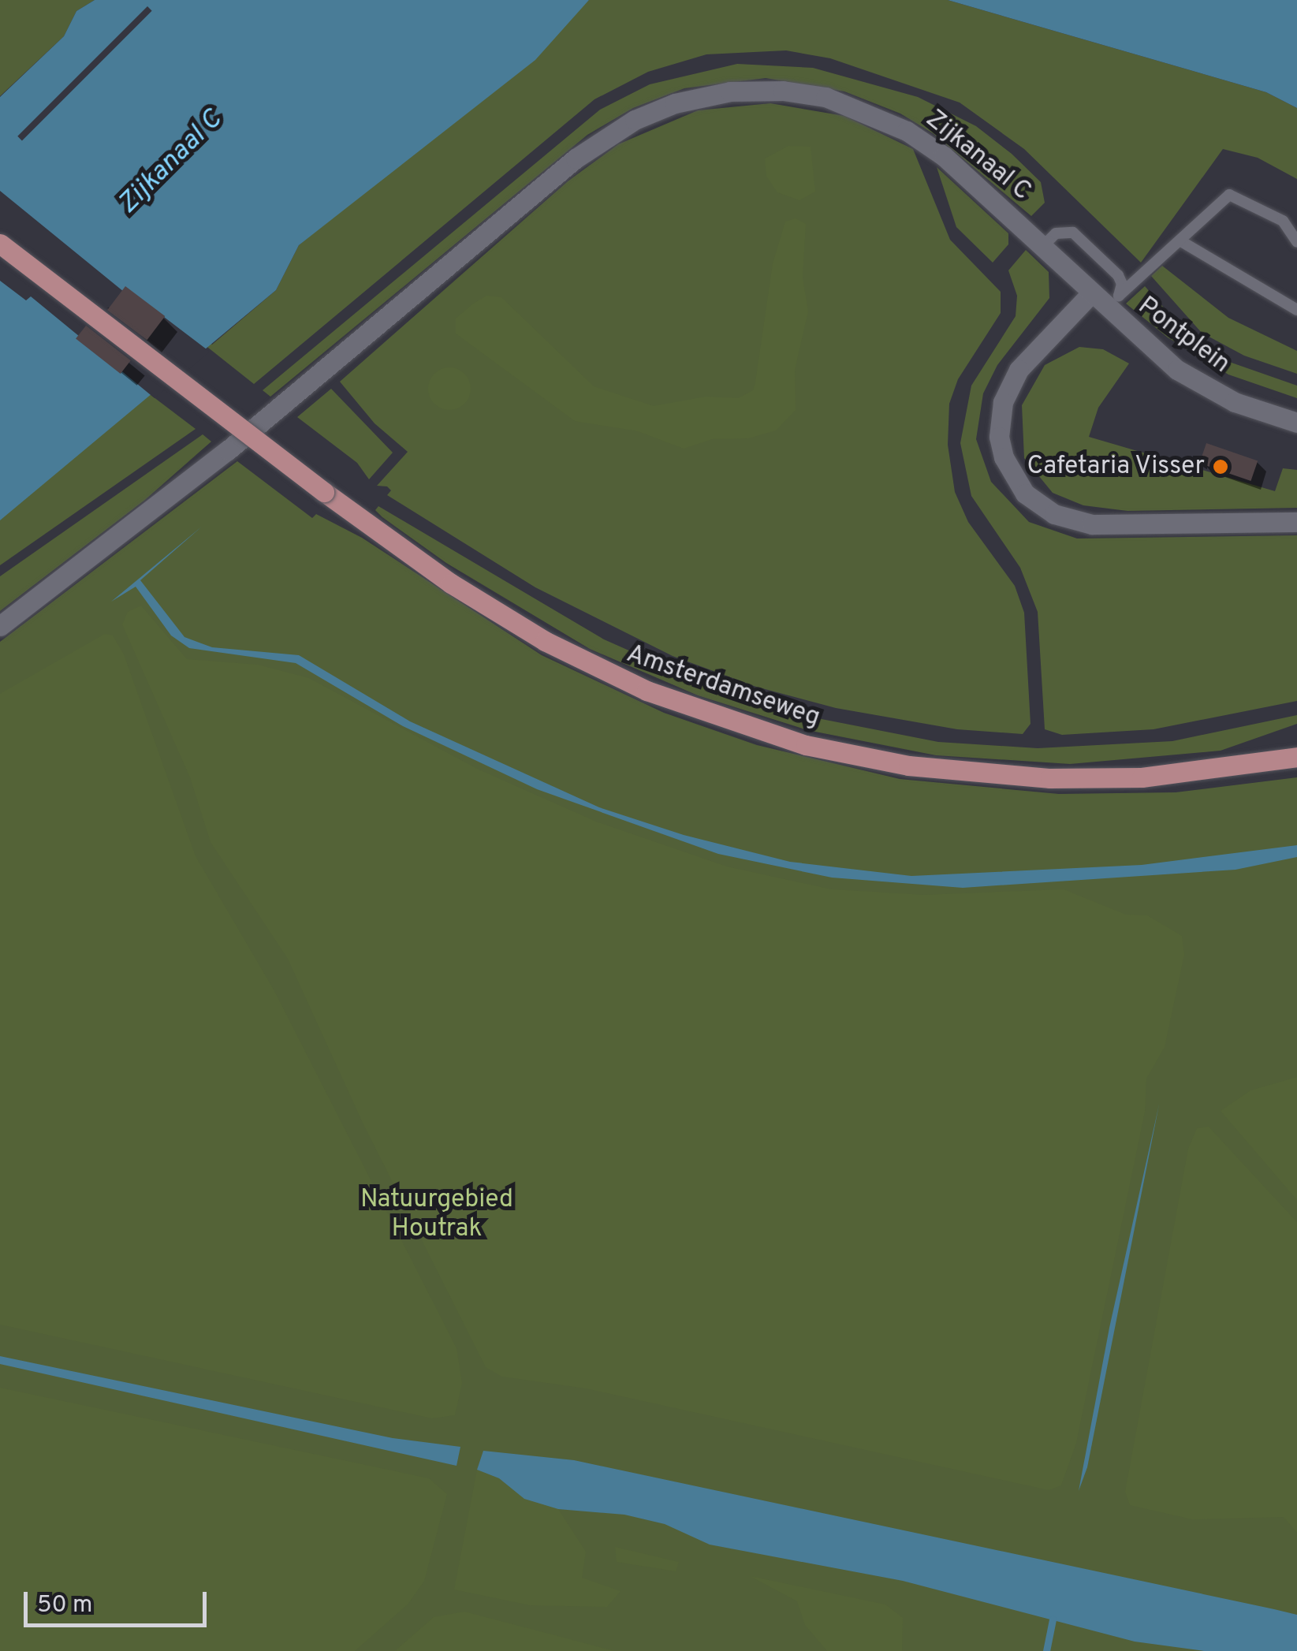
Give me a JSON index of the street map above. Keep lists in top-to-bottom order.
{
  "streets": {
    "main road": ["Amsterdamseweg"],
    "street": ["Zijkanaal C", "Pontplein"]
  },
  "crossings": [
    ["Zijkanaal C", "Pontplein"]
  ],
  "water": ["Zijkanaal C"],
  "parks": ["Natuurgebied Houtrak"],
  "places": ["Cafetaria Visser"],
  "scale_bar": "50 m"
}
